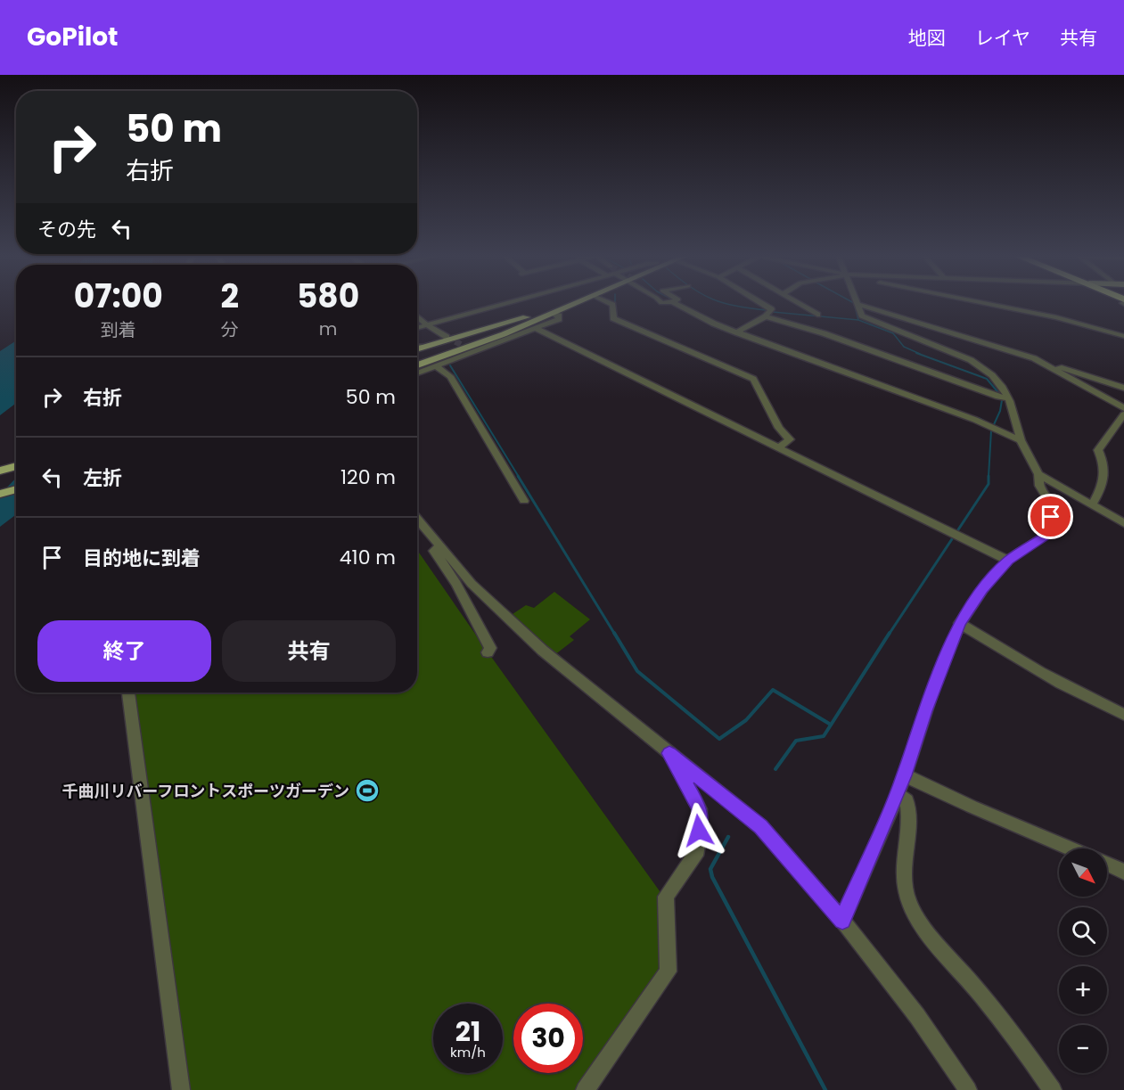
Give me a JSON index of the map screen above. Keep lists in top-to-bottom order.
{
  "places": {
    "sports": ["千曲川リバーフロントスポーツガーデン"]
  },
  "north": "bottom right",
  "page": {
    "header": "GoPilot",
    "nav": ["地図", "レイヤ", "共有"],
    "turn": ["50 m", "右折"],
    "then": "その先",
    "eta": [
      "07:00",
      "到着",
      "2",
      "分",
      "580",
      "m"
    ],
    "list": [
      {
        "name": "右折",
        "value": "50 m"
      },
      {
        "name": "左折",
        "value": "120 m"
      },
      {
        "name": "目的地に到着",
        "value": "410 m"
      }
    ],
    "buttons": ["終了", "共有"],
    "map_buttons": ["+", "−"],
    "speed": "21 km/h",
    "limit": "30"
  }
}
